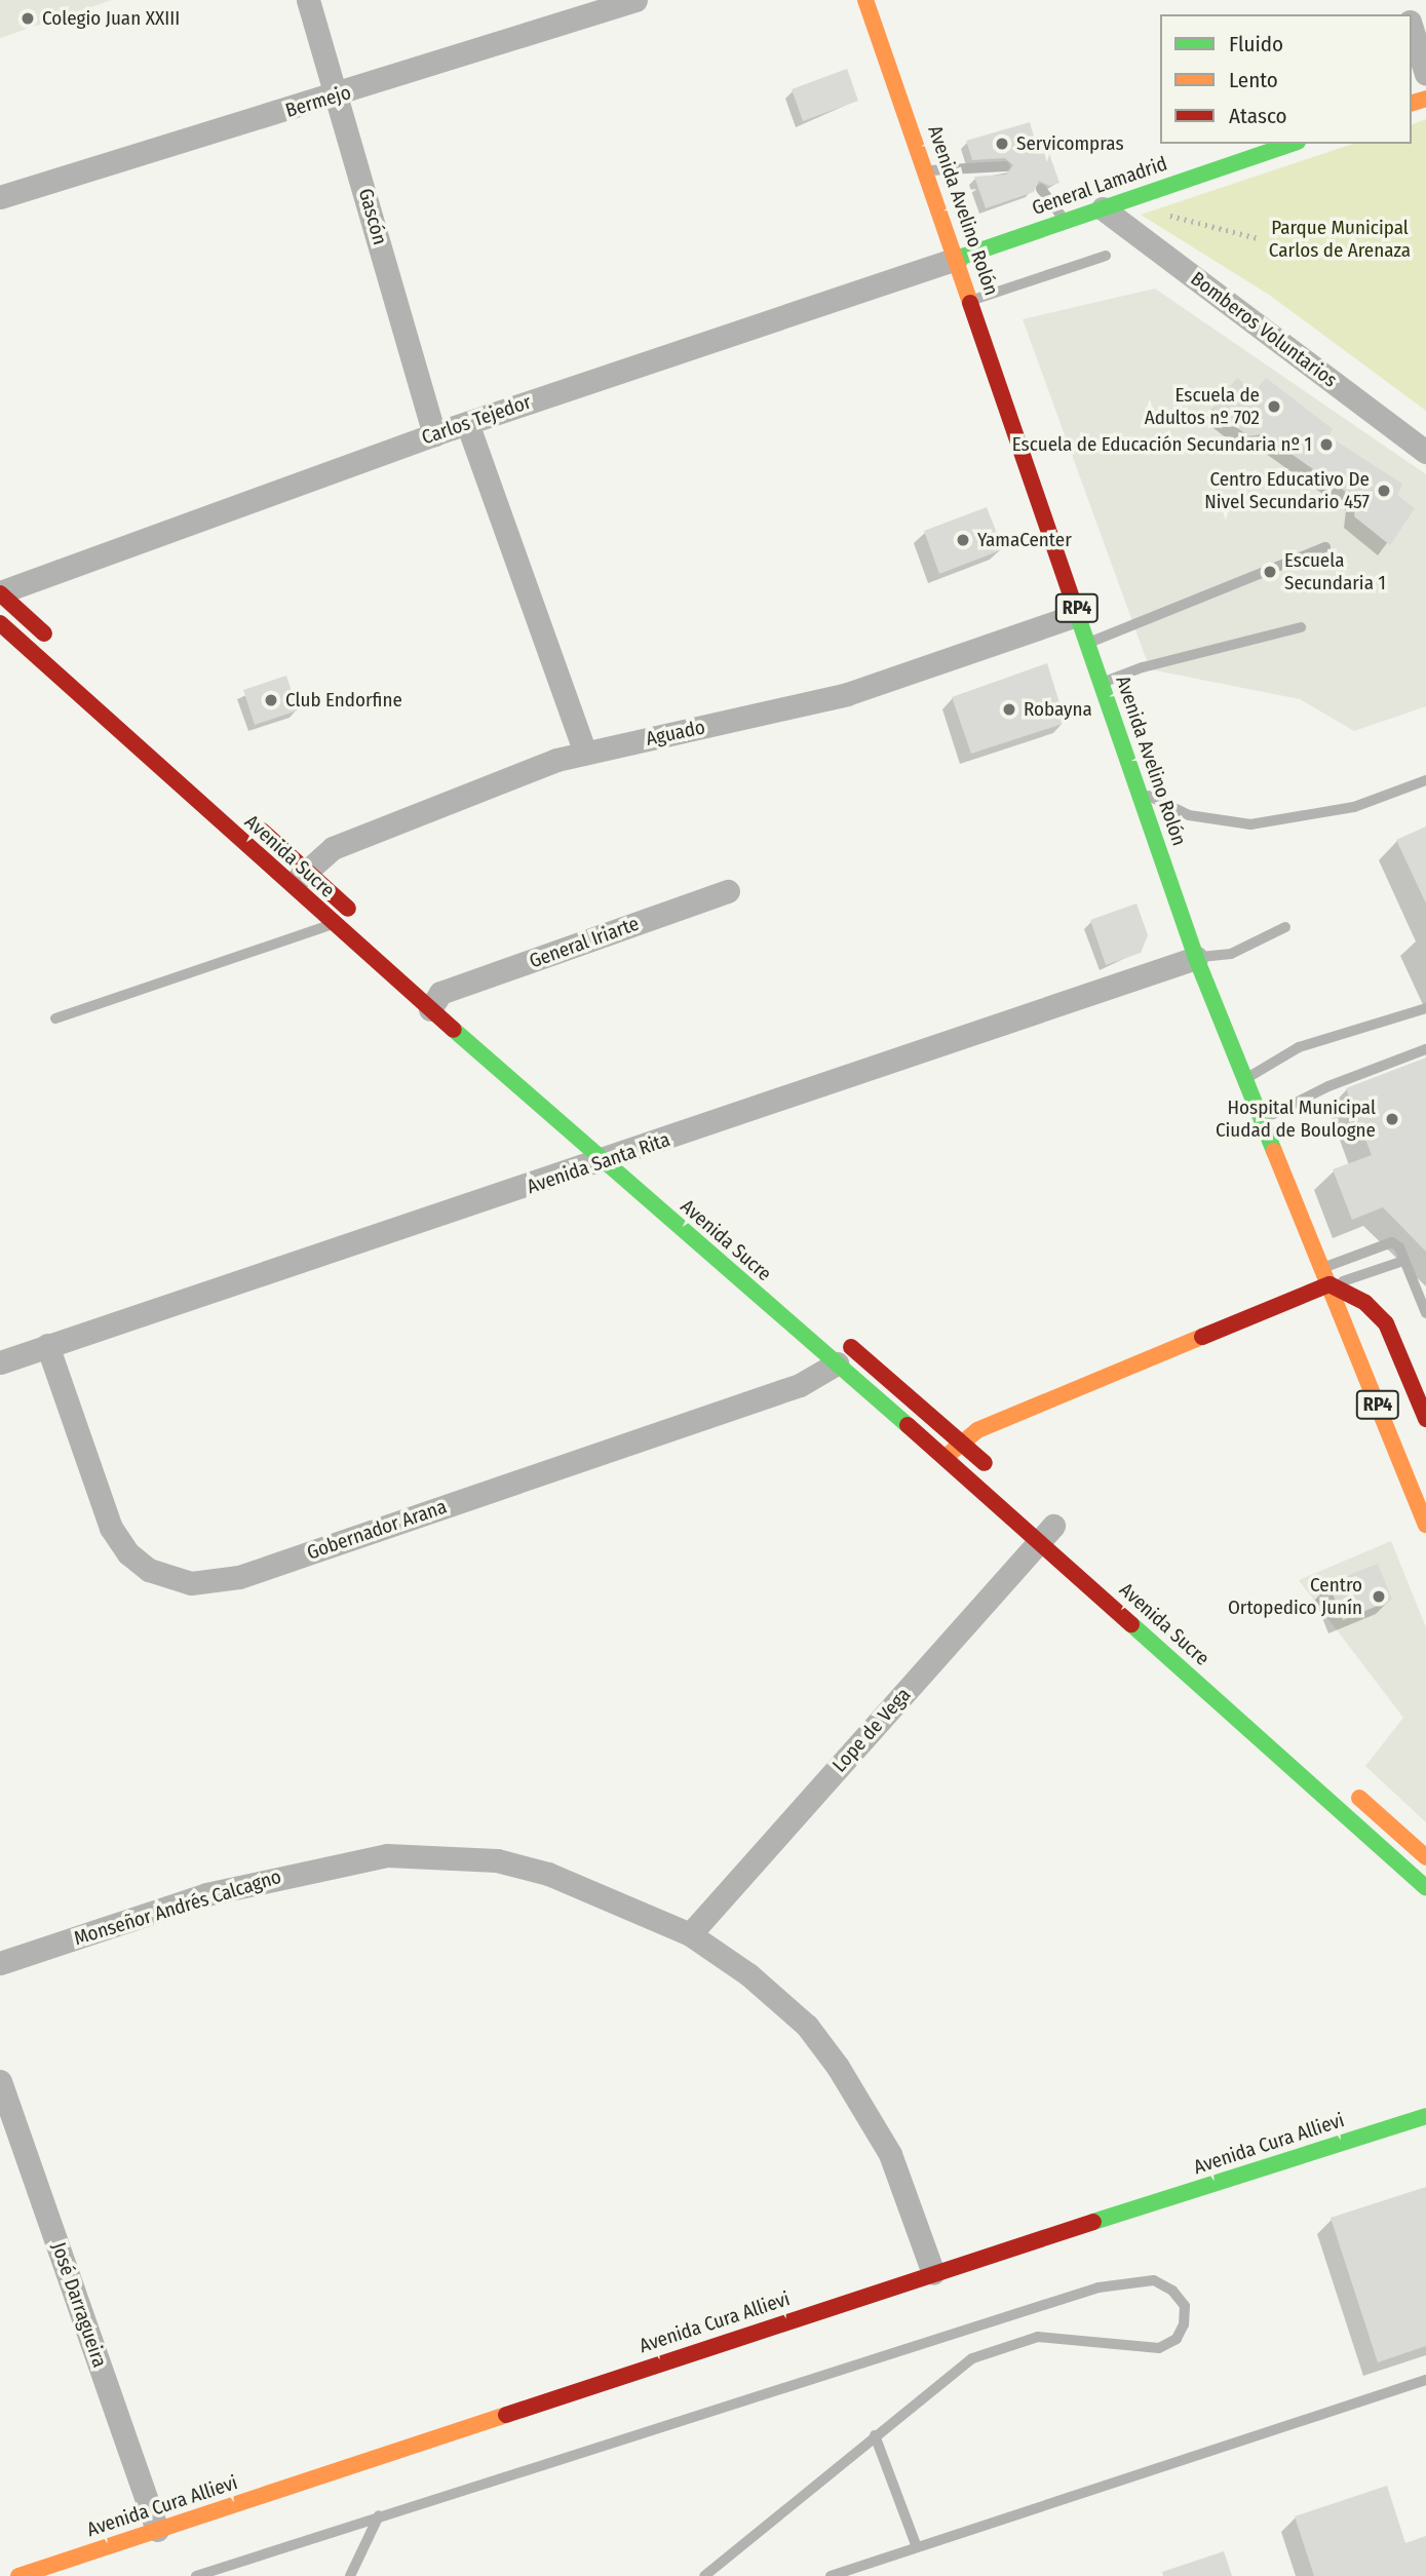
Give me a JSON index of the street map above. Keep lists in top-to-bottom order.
{
  "streets": {
    "main road": [
      "General Lamadrid",
      "Avenida Avelino Rolón",
      "RP4",
      "Avenida Sucre",
      "Avenida Cura Allievi"
    ],
    "street": [
      "Bermejo",
      "Gascón",
      "Bomberos Voluntarios",
      "Carlos Tejedor",
      "Aguado",
      "General Iriarte",
      "Avenida Santa Rita",
      "Gobernador Arana",
      "Lope de Vega",
      "Monseñor Andrés Calcagno",
      "José Darragueira"
    ]
  },
  "crossings": [
    ["Bermejo", "Gascón"],
    ["General Lamadrid", "Avenida Avelino Rolón"],
    ["General Lamadrid", "Bomberos Voluntarios"],
    ["General Lamadrid", "Carlos Tejedor"],
    ["Avenida Avelino Rolón", "Carlos Tejedor"],
    ["Avenida Avelino Rolón", "Aguado"],
    ["Avenida Avelino Rolón", "Avenida Santa Rita"],
    ["Gascón", "Carlos Tejedor"],
    ["Aguado", "Avenida Sucre"],
    ["Avenida Sucre", "General Iriarte"],
    ["Avenida Sucre", "Avenida Santa Rita"],
    ["Avenida Sucre", "Gobernador Arana"],
    ["Avenida Sucre", "Lope de Vega"],
    ["Avenida Santa Rita", "Gobernador Arana"],
    ["Lope de Vega", "Monseñor Andrés Calcagno"],
    ["Monseñor Andrés Calcagno", "Avenida Cura Allievi"],
    ["Avenida Cura Allievi", "José Darragueira"]
  ],
  "parks": ["Parque Municipal Carlos de Arenaza"],
  "places": [
    "Colegio Juan XXIII",
    "Servicompras",
    "Escuela de Adultos nº 702",
    "Escuela de Educación Secundaria nº 1",
    "Centro Educativo De Nivel Secundario 457",
    "YamaCenter",
    "Escuela Secundaria 1",
    "Club Endorfine",
    "Robayna",
    "Hospital Municipal Ciudad de Boulogne",
    "Centro Ortopedico Junín"
  ],
  "legend": ["Fluido", "Lento", "Atasco"]
}
